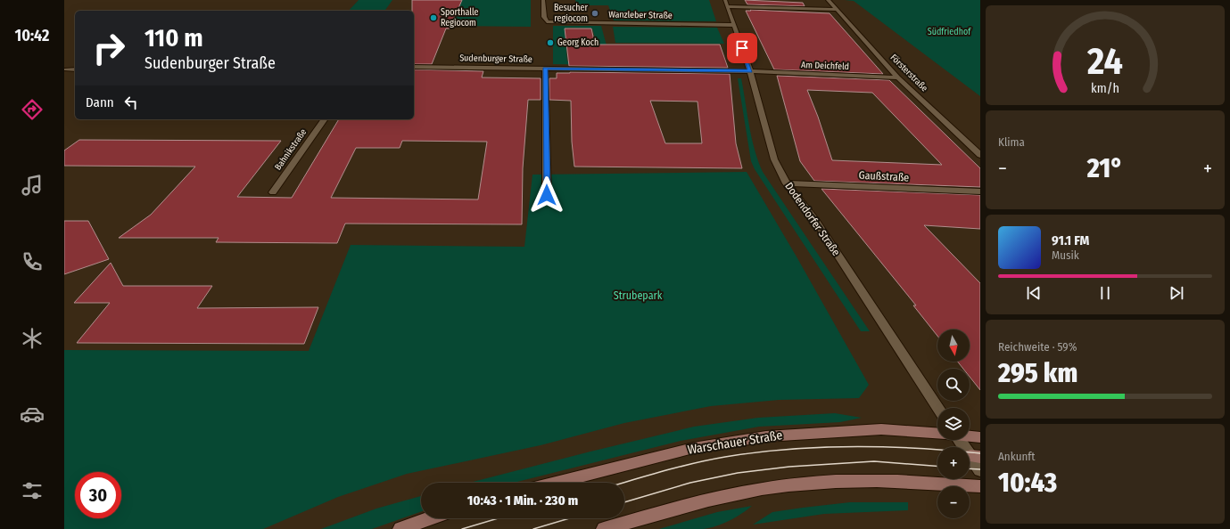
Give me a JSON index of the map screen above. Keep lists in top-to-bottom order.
{
  "streets": {
    "main road": ["Warschauer Straße"],
    "street": [
      "Wanzleber Straße",
      "Sudenburger Straße",
      "Am Deichfeld",
      "Försterstraße",
      "Bahnikstraße",
      "Gaußstraße",
      "Dodendorfer Straße"
    ]
  },
  "crossings": [
    ["Wanzleber Straße", "Dodendorfer Straße"],
    ["Sudenburger Straße", "Am Deichfeld"],
    ["Sudenburger Straße", "Dodendorfer Straße"],
    ["Am Deichfeld", "Försterstraße"],
    ["Am Deichfeld", "Dodendorfer Straße"],
    ["Gaußstraße", "Dodendorfer Straße"]
  ],
  "parks": ["Südfriedhof", "Strubepark"],
  "places": ["Besucher regiocom", "Sporthalle Regiocom", "Georg Koch"],
  "north": "bottom",
  "page": {
    "tabs": "10:42",
    "turn": ["110 m", "Sudenburger Straße"],
    "then": "Dann",
    "tile": [
      "Klima",
      ["Reichweite · 59%", "295 km"],
      ["Ankunft", "10:43"]
    ],
    "heat": ["−", "21°", "+"],
    "song": ["91.1 FM", "Musik"],
    "map_buttons": ["+", "−"],
    "limit": "30",
    "trip": "10:43 · 1 Min. · 230 m",
    "gauge": ["24", "km/h"]
  }
}
